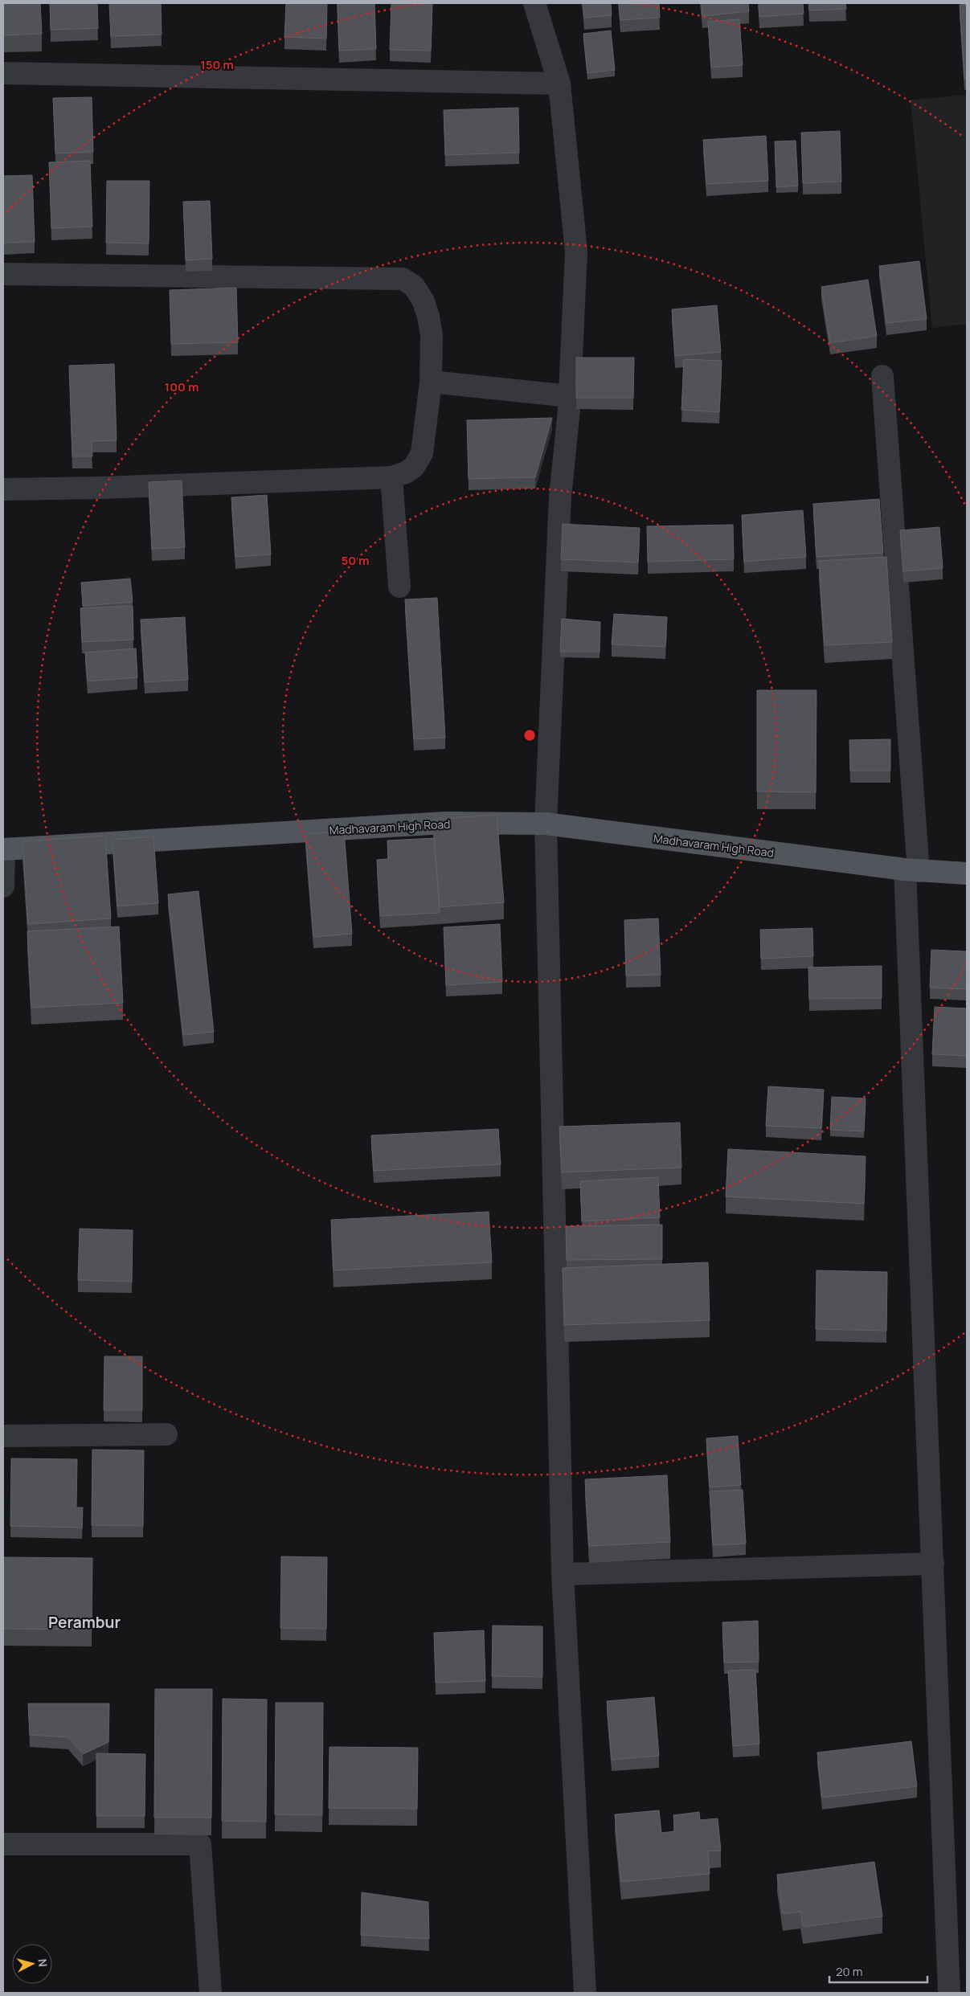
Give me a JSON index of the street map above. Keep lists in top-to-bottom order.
{
  "streets": {
    "main road": ["Madhavaram High Road"]
  },
  "districts": ["Perambur"],
  "scale_bar": "20 m",
  "north": "right",
  "rings": ["150 m", "100 m", "50 m"]
}
